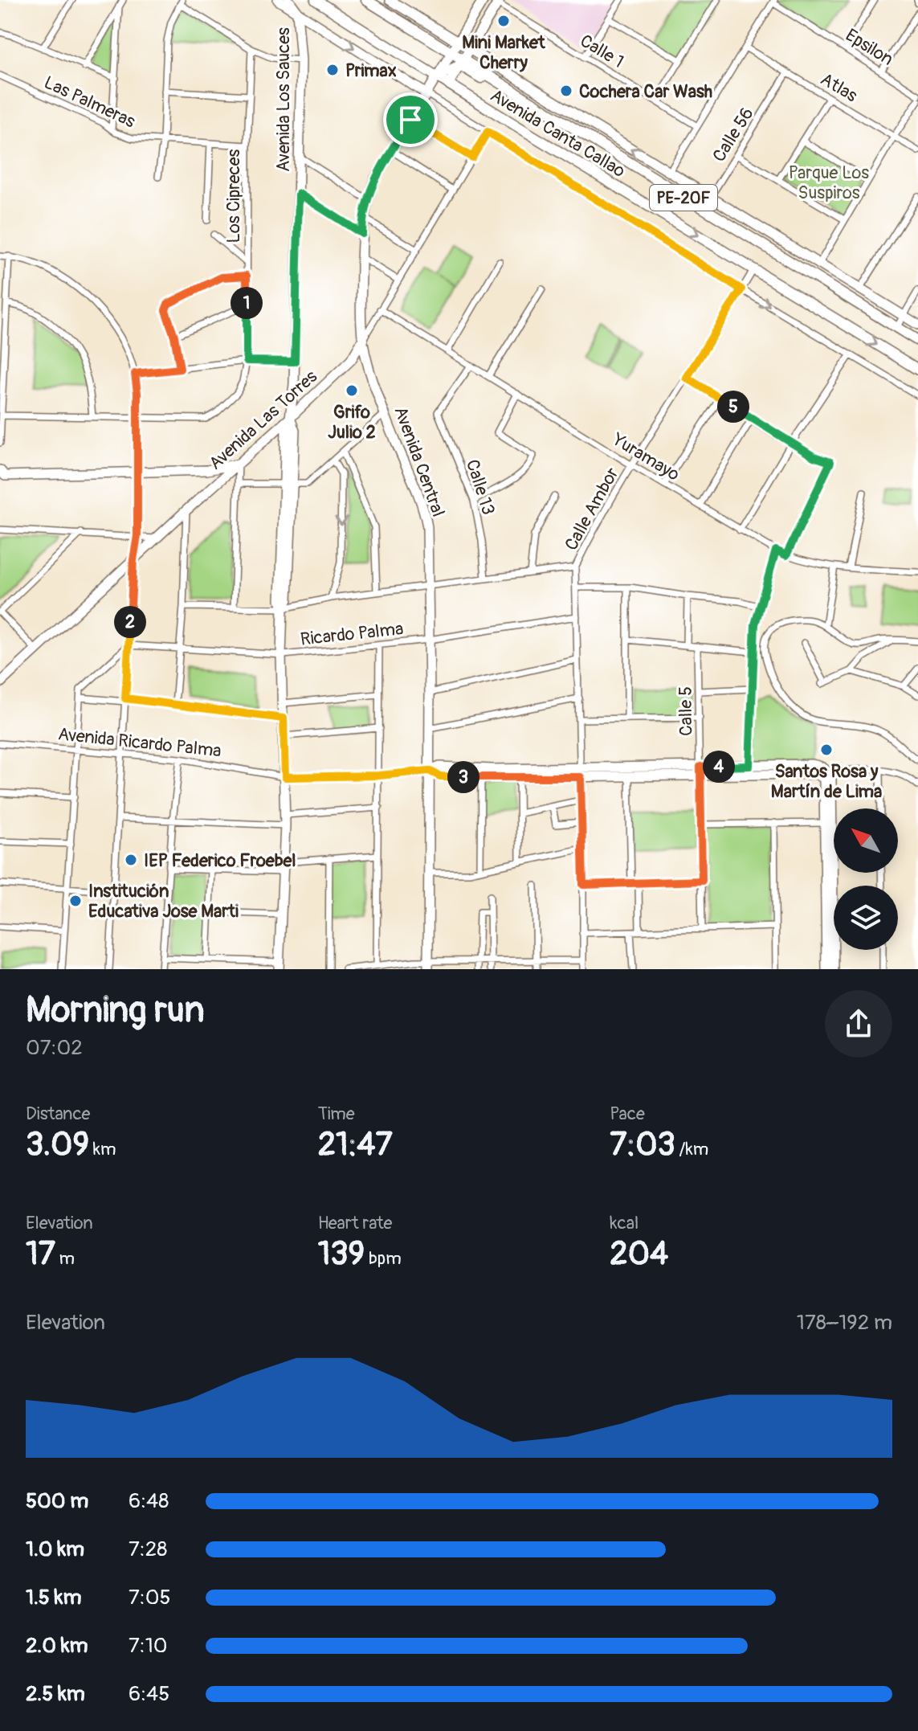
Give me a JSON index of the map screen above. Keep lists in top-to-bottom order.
{
  "streets": {
    "main road": ["Avenida Canta Callao", "PE-20F"],
    "street": [
      "Epsilon",
      "Calle 1",
      "Atlas",
      "Avenida Los Sauces",
      "Las Palmeras",
      "Calle 56",
      "Los Cipreces",
      "Avenida Las Torres",
      "Yuramayo",
      "Avenida Central",
      "Calle 13",
      "Calle Ambor",
      "Ricardo Palma",
      "Calle 5",
      "Avenida Ricardo Palma"
    ]
  },
  "crossings": [
    ["Atlas", "Calle 56"],
    ["Avenida Los Sauces", "Avenida Canta Callao"],
    ["Avenida Los Sauces", "Avenida Las Torres"],
    ["Avenida Los Sauces", "Ricardo Palma"],
    ["Avenida Los Sauces", "Avenida Ricardo Palma"],
    ["Las Palmeras", "Los Cipreces"],
    ["Avenida Canta Callao", "Calle 56"],
    ["Avenida Canta Callao", "Avenida Las Torres"],
    ["Avenida Canta Callao", "Avenida Central"],
    ["Avenida Canta Callao", "Calle Ambor"],
    ["Avenida Las Torres", "Yuramayo"],
    ["Avenida Las Torres", "Avenida Central"],
    ["Yuramayo", "Calle 13"],
    ["Yuramayo", "Calle Ambor"],
    ["Avenida Central", "Ricardo Palma"],
    ["Avenida Central", "Avenida Ricardo Palma"],
    ["Calle 5", "Avenida Ricardo Palma"]
  ],
  "parks": ["Parque Los Suspiros"],
  "places": [
    "Mini Market Cherry",
    "Primax",
    "Cochera Car Wash",
    "Grifo Julio 2",
    "Santos Rosa y Martín de Lima",
    "IEP Federico Froebel",
    "Institución Educativa Jose Marti"
  ],
  "north": "top left",
  "page": {
    "pins": [
      "1",
      "5",
      "2",
      "4",
      "3"
    ],
    "heading": ["Morning run", "07:02"],
    "stats": [
      ["Distance", "3.09 km"],
      ["Time", "21:47"],
      ["Pace", "7:03 /km"],
      ["Elevation", "17 m"],
      ["Heart rate", "139 bpm"],
      ["kcal", "204"]
    ],
    "chart": ["Elevation", "178–192 m"],
    "list": [
      {
        "name": "500 m",
        "note": "6:48"
      },
      {
        "name": "1.0 km",
        "note": "7:28"
      },
      {
        "name": "1.5 km",
        "note": "7:05"
      },
      {
        "name": "2.0 km",
        "note": "7:10"
      },
      {
        "name": "2.5 km",
        "note": "6:45"
      }
    ]
  }
}
